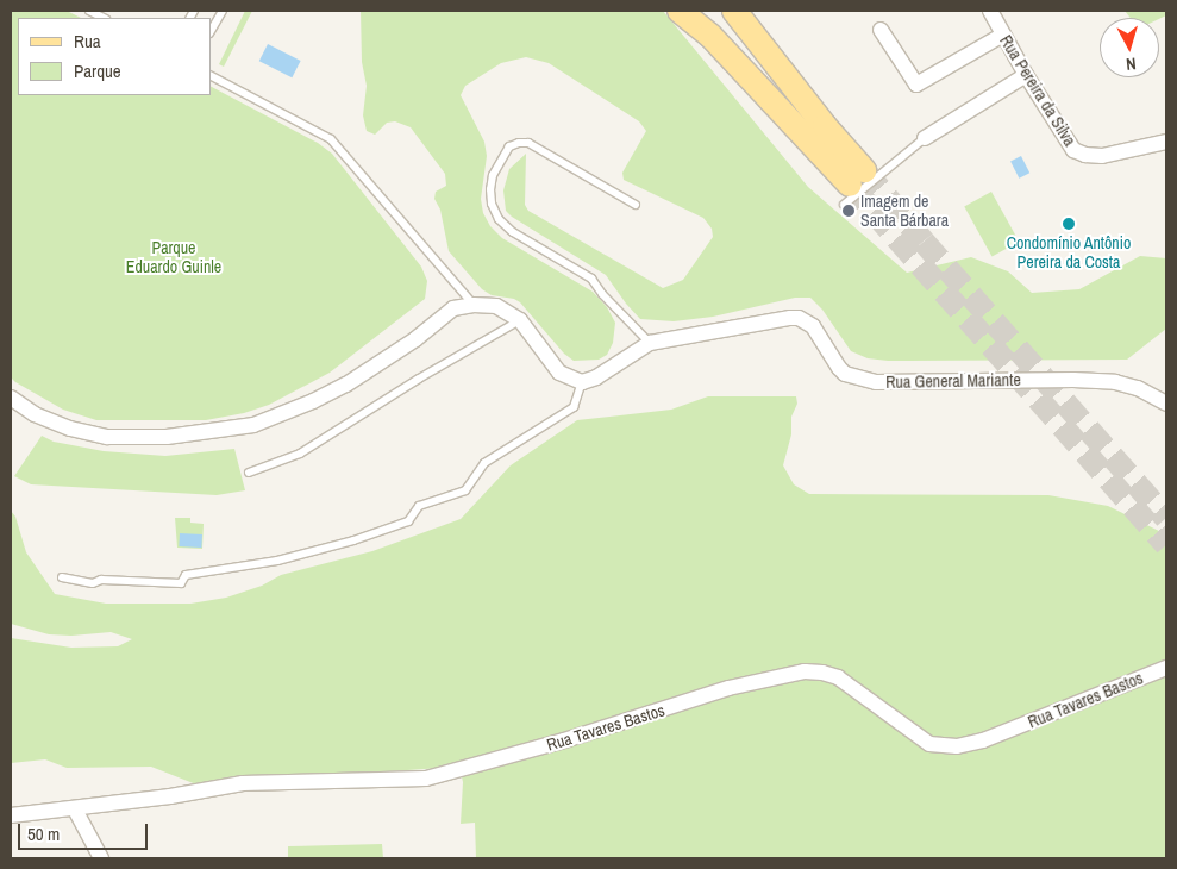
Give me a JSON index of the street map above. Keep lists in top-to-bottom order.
{
  "streets": {
    "street": ["Rua Pereira da Silva", "Rua General Mariante", "Rua Tavares Bastos"]
  },
  "parks": ["Parque Eduardo Guinle"],
  "places": ["Imagem de Santa Bárbara", "Condomínio Antônio Pereira da Costa"],
  "legend": ["Rua", "Parque"],
  "scale_bar": "50 m",
  "north": "bottom"
}
